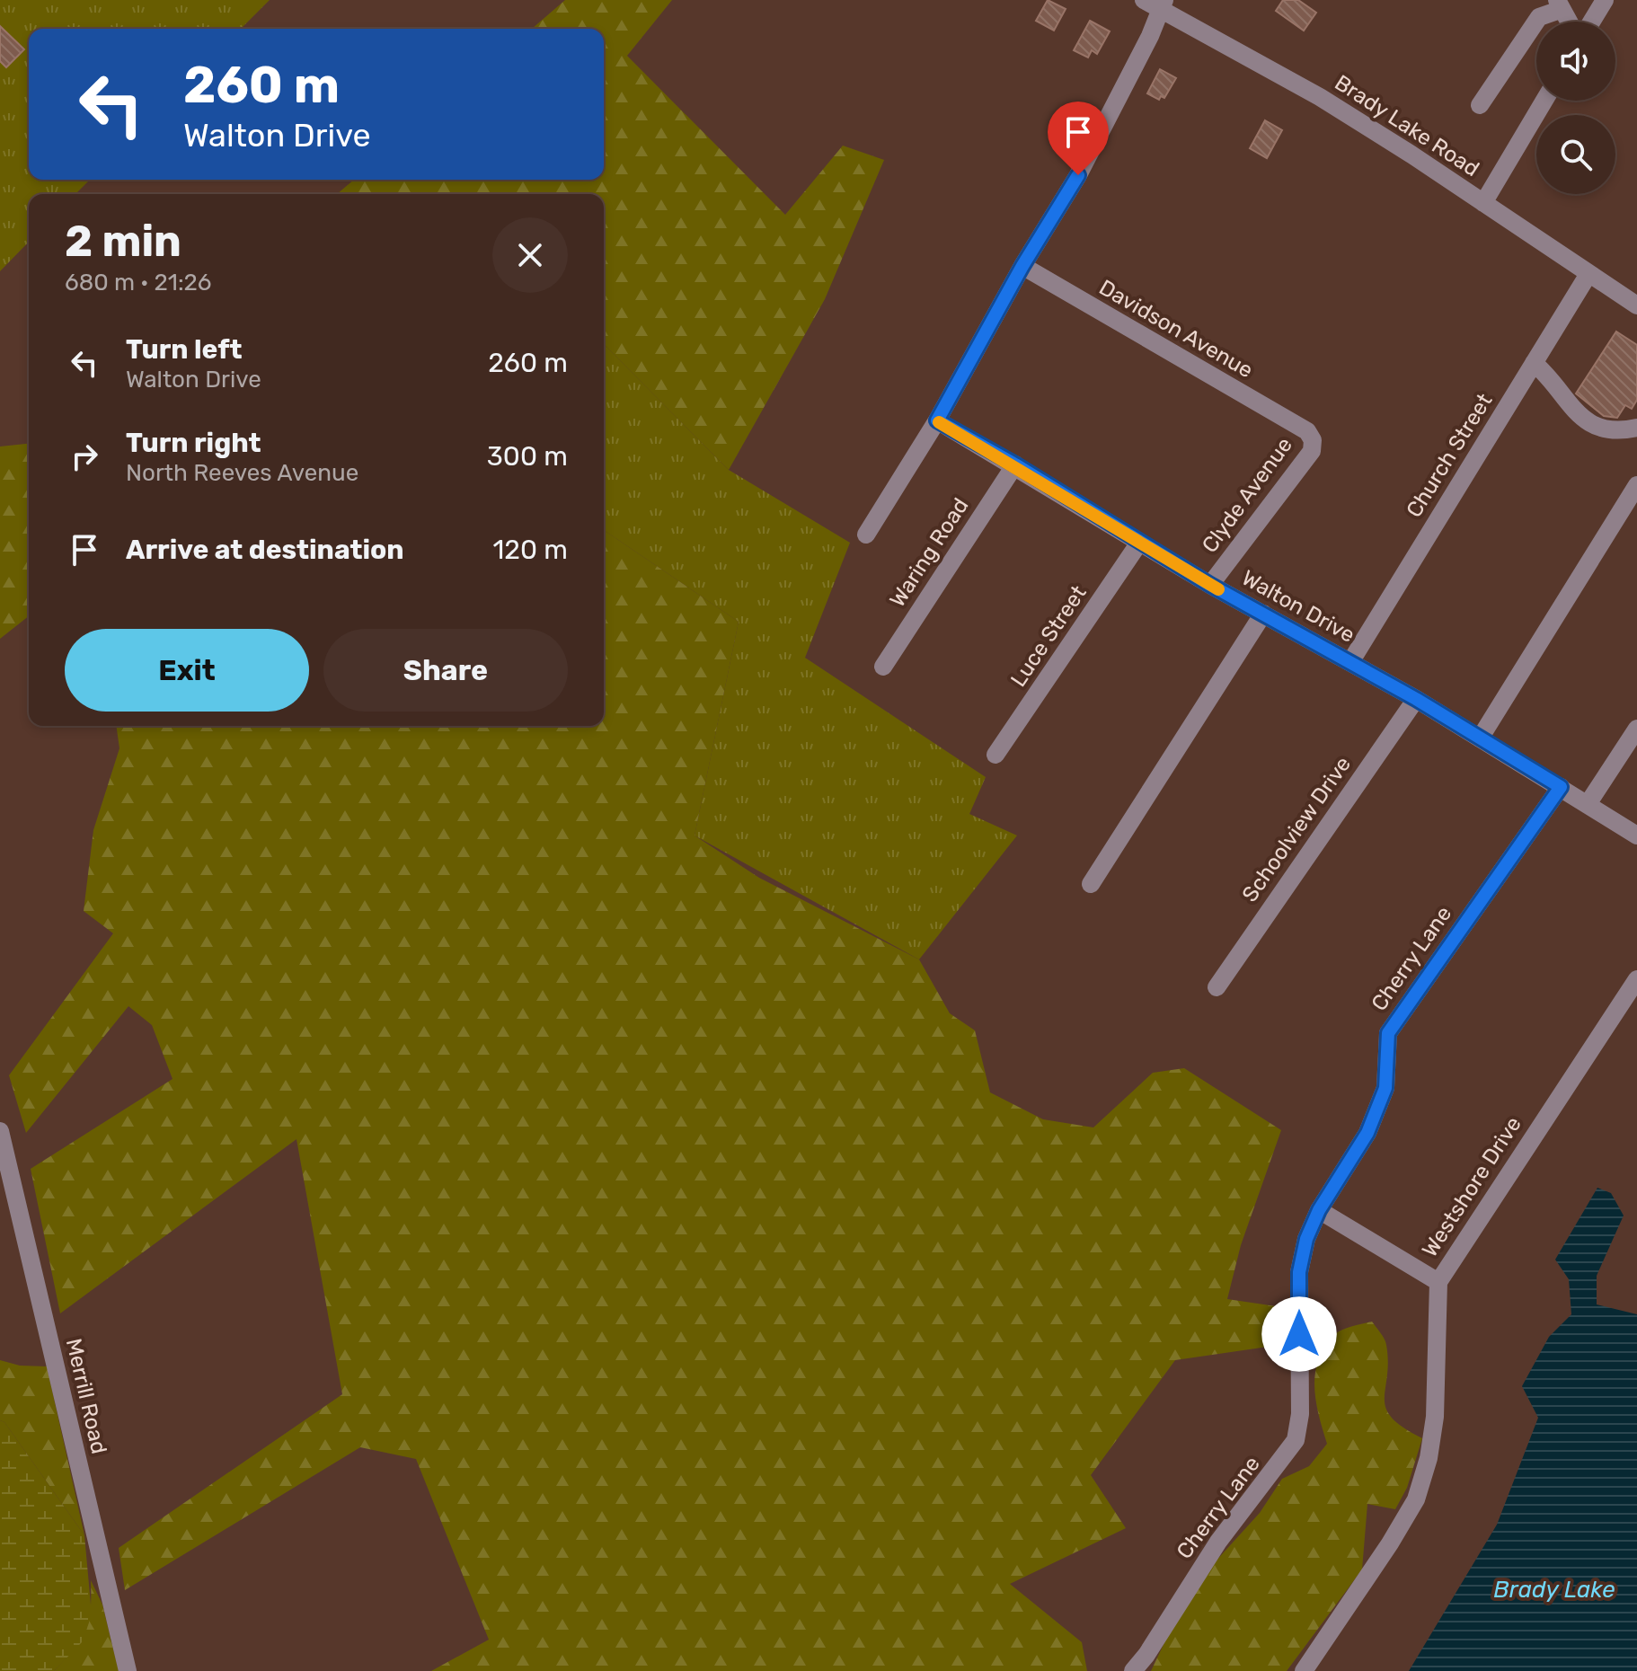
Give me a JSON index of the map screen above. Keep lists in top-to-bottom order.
{
  "streets": {
    "street": [
      "Brady Lake Road",
      "Davidson Avenue",
      "Church Street",
      "Clyde Avenue",
      "Waring Road",
      "Walton Drive",
      "Luce Street",
      "Schoolview Drive",
      "Cherry Lane",
      "Westshore Drive",
      "Merrill Road"
    ]
  },
  "crossings": [
    ["Brady Lake Road", "Church Street"],
    ["Davidson Avenue", "Clyde Avenue"],
    ["Church Street", "Walton Drive"],
    ["Clyde Avenue", "Walton Drive"],
    ["Waring Road", "Walton Drive"],
    ["Walton Drive", "Luce Street"],
    ["Walton Drive", "Schoolview Drive"],
    ["Walton Drive", "Cherry Lane"]
  ],
  "water": ["Brady Lake"],
  "page": {
    "turn": ["260 m", "Walton Drive"],
    "heading": ["2 min", "680 m · 21:26"],
    "list": [
      {
        "name": "Turn left",
        "note": "Walton Drive",
        "value": "260 m"
      },
      {
        "name": "Turn right",
        "note": "North Reeves Avenue",
        "value": "300 m"
      },
      {
        "name": "Arrive at destination",
        "value": "120 m"
      }
    ],
    "buttons": ["Exit", "Share"]
  }
}
